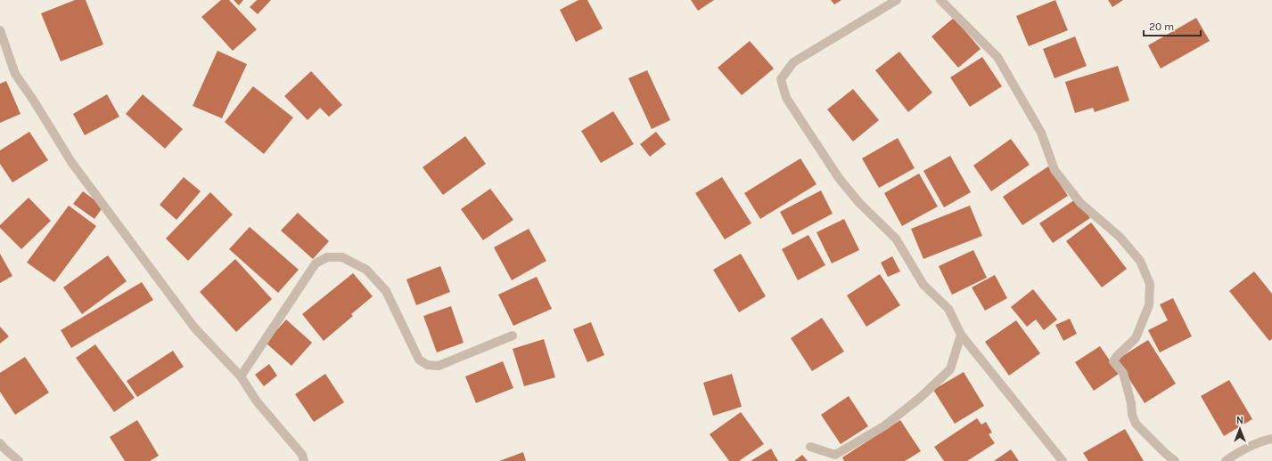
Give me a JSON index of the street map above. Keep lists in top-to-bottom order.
{
  "scale_bar": "20 m",
  "north": "top"
}
